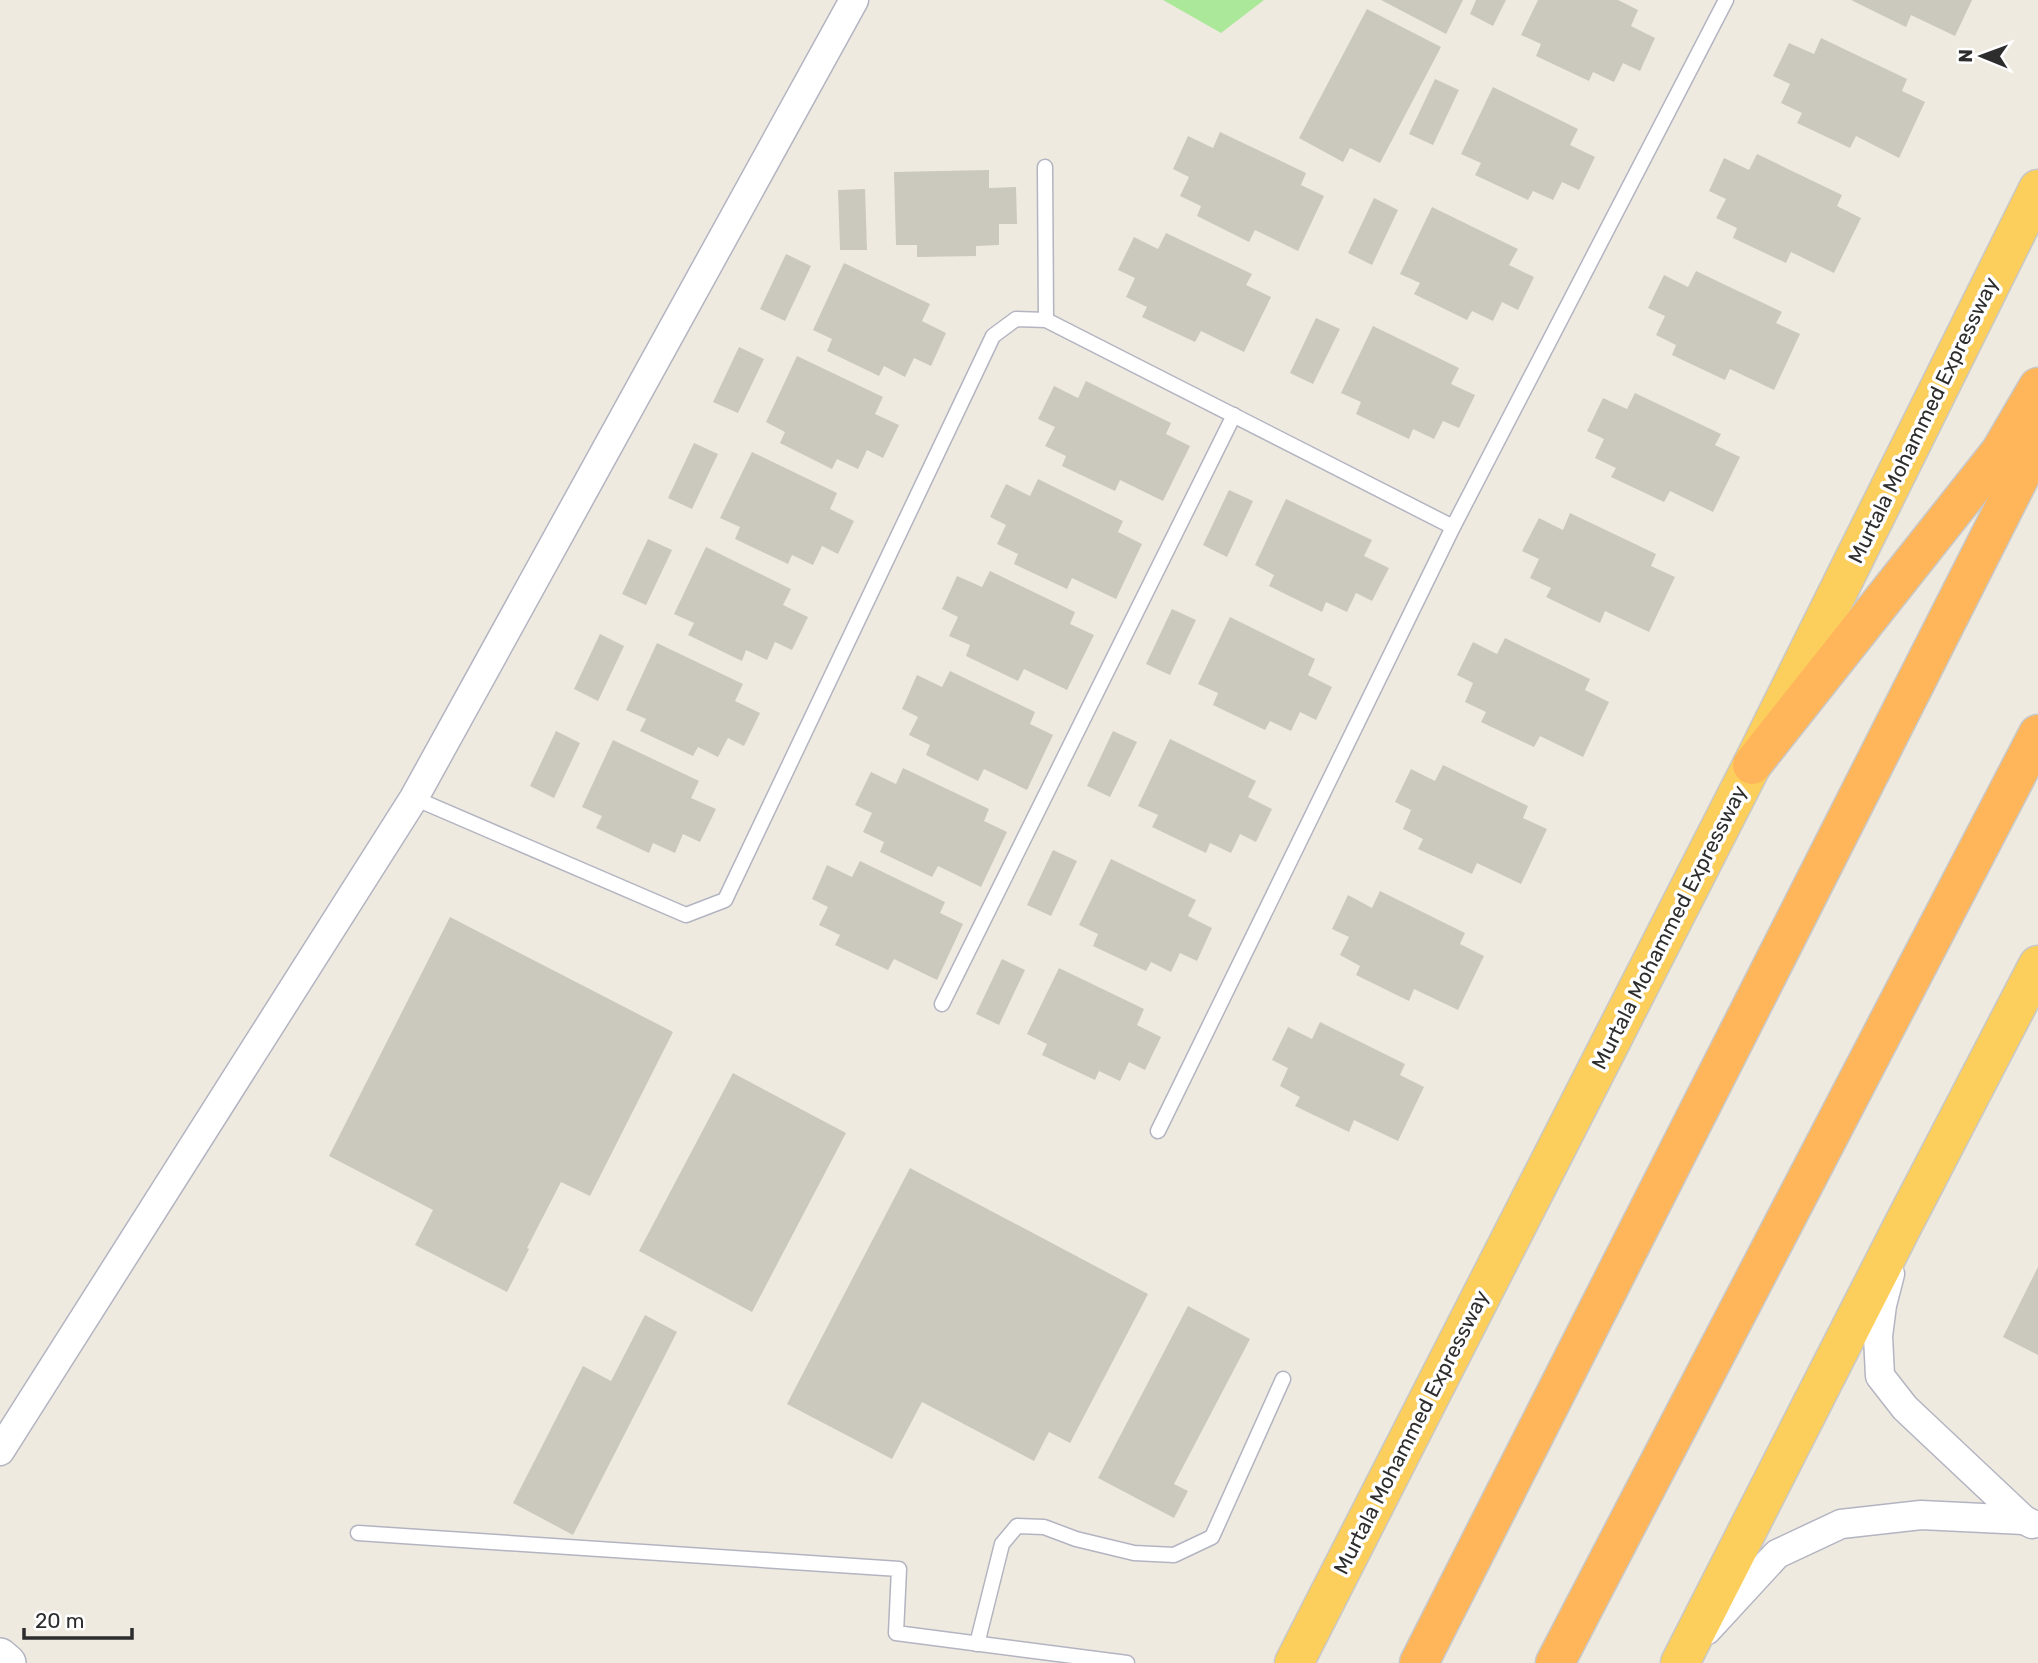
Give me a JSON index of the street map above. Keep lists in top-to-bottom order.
{
  "streets": {
    "highway": ["Murtala Mohammed Expressway"]
  },
  "scale_bar": "20 m",
  "north": "left"
}
